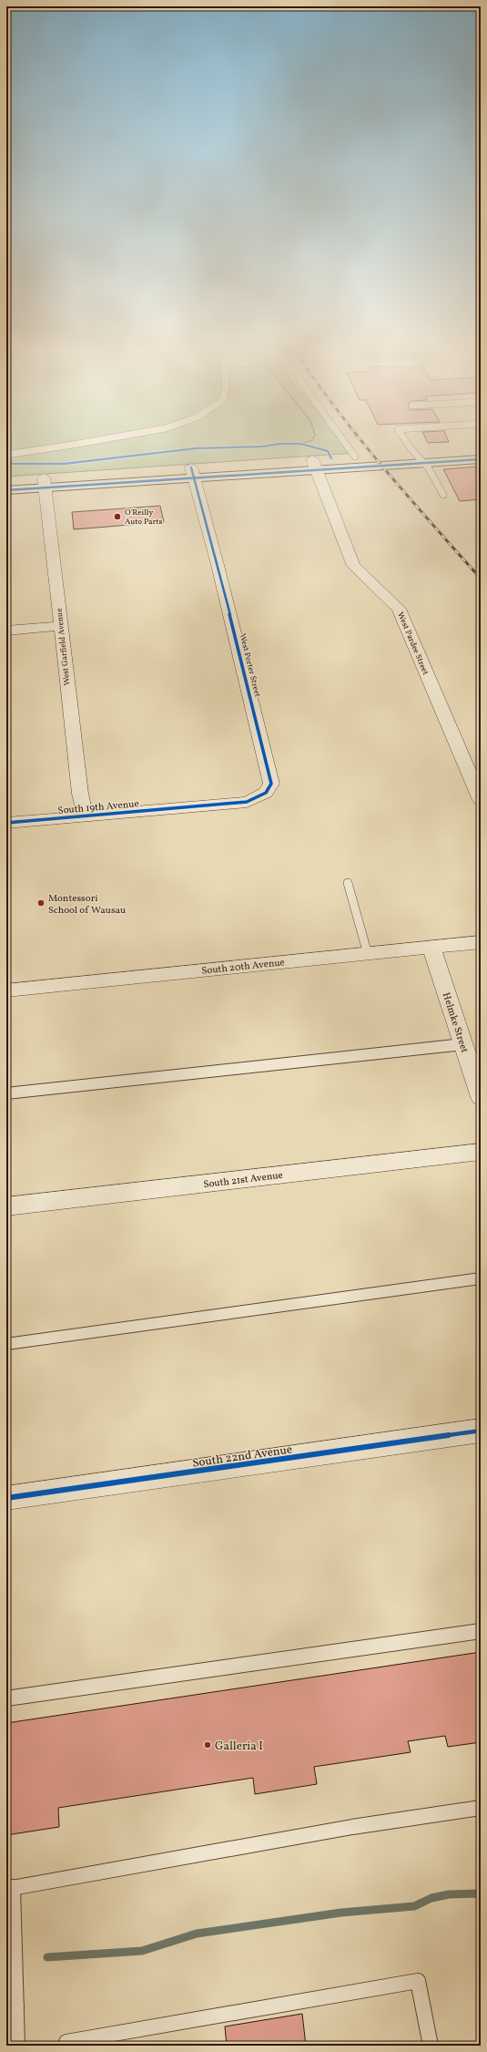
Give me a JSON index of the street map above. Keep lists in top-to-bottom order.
{
  "streets": {
    "street": [
      "West Pardee Street",
      "West Garfield Avenue",
      "West Porter Street",
      "South 19th Avenue",
      "South 20th Avenue",
      "Helmke Street",
      "South 21st Avenue",
      "South 22nd Avenue"
    ]
  },
  "crossings": [
    ["West Garfield Avenue", "South 19th Avenue"],
    ["West Porter Street", "South 19th Avenue"],
    ["South 20th Avenue", "Helmke Street"]
  ],
  "places": ["O'Reilly Auto Parts", "Montessori School of Wausau", "Galleria I"]
}
